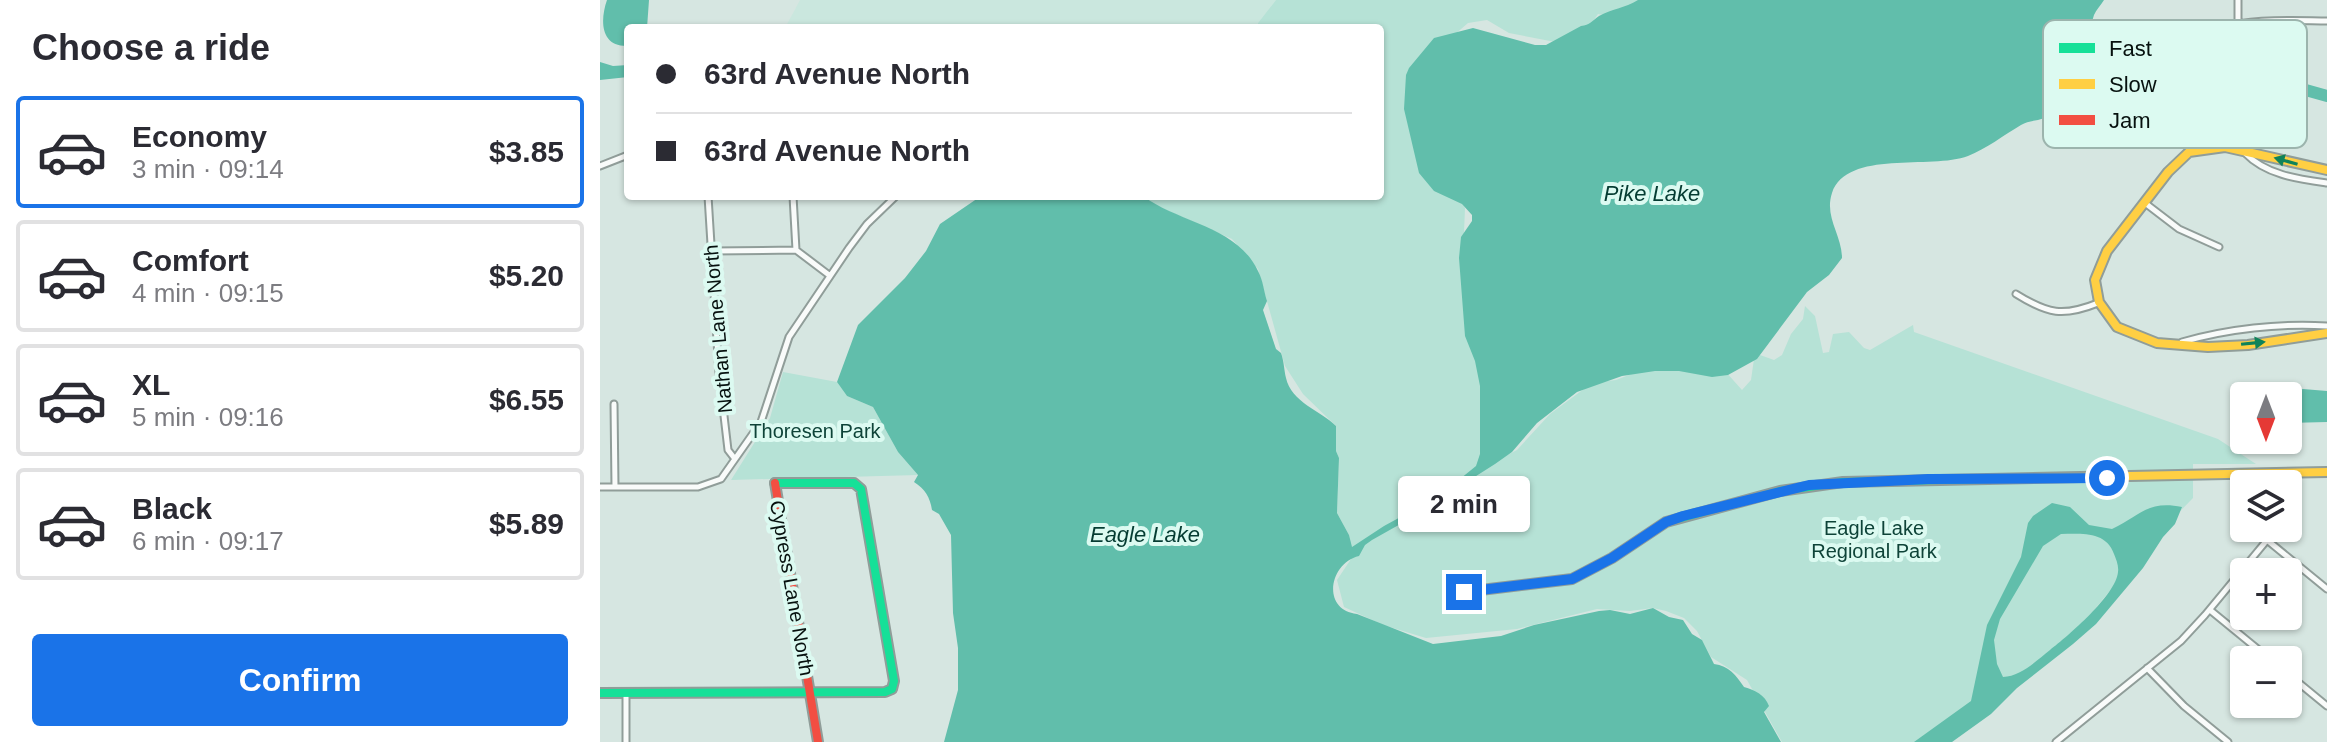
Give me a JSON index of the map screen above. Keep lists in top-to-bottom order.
{
  "streets": {
    "street": ["Nathan Lane North", "Cypress Lane North"]
  },
  "water": ["Pike Lake", "Eagle Lake"],
  "parks": ["Thoresen Park", "Eagle Lake Regional Park"],
  "legend": ["Fast", "Slow", "Jam"],
  "north": "bottom",
  "page": {
    "heading": "Choose a ride",
    "banner": ["63rd Avenue North", "63rd Avenue North"],
    "list": [
      {
        "name": "Economy",
        "note": "3 min · 09:14",
        "value": "$3.85"
      },
      {
        "name": "Comfort",
        "note": "4 min · 09:15",
        "value": "$5.20"
      },
      {
        "name": "XL",
        "note": "5 min · 09:16",
        "value": "$6.55"
      },
      {
        "name": "Black",
        "note": "6 min · 09:17",
        "value": "$5.89"
      }
    ],
    "map_buttons": ["+", "−"],
    "bubble": "2 min",
    "buttons": "Confirm"
  }
}
